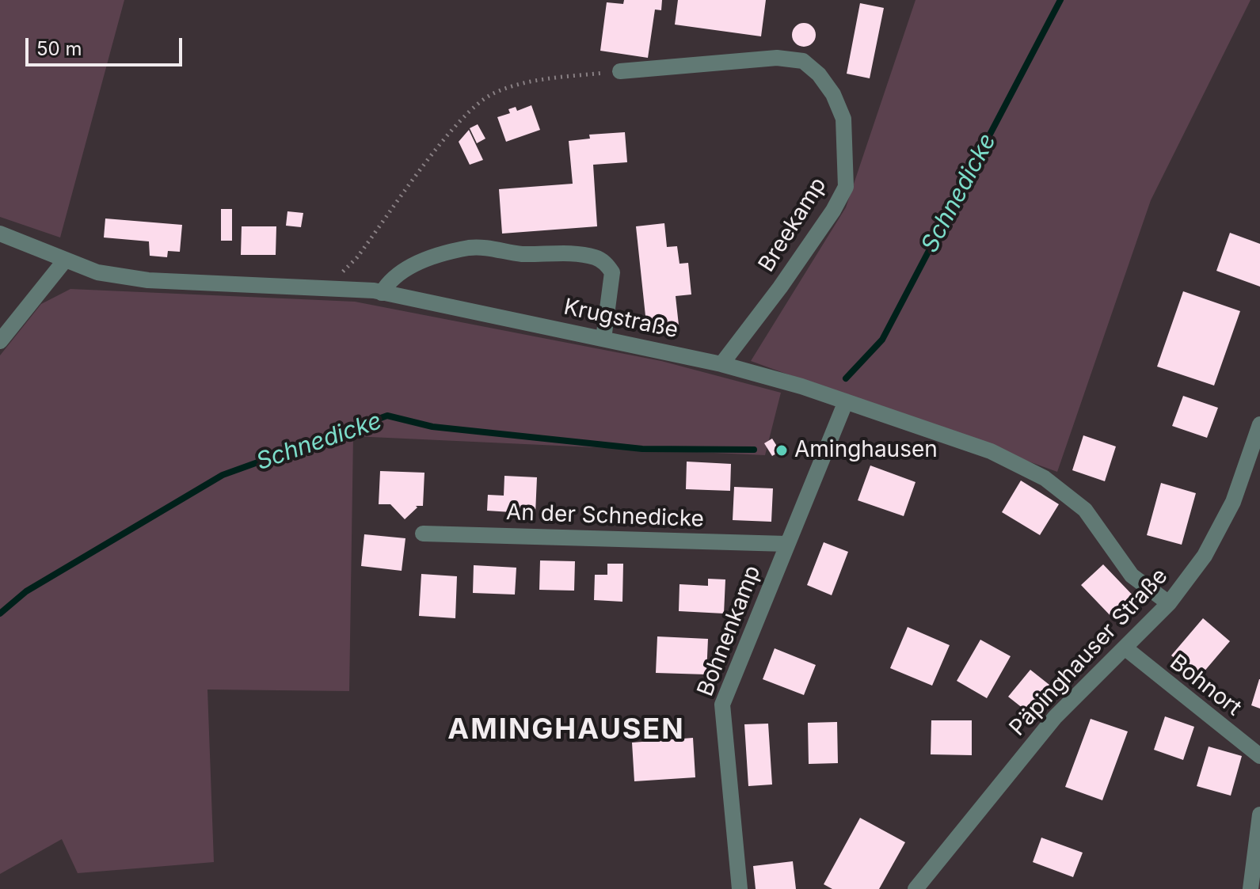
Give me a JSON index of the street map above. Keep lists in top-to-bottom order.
{
  "streets": {
    "street": [
      "Breekamp",
      "Krugstraße",
      "An der Schnedicke",
      "Bohnenkamp",
      "Päpinghauser Straße",
      "Bohnort"
    ]
  },
  "crossings": [
    ["Breekamp", "Krugstraße"],
    ["Krugstraße", "Bohnenkamp"],
    ["Krugstraße", "Päpinghauser Straße"],
    ["An der Schnedicke", "Bohnenkamp"],
    ["Päpinghauser Straße", "Bohnort"]
  ],
  "districts": ["AMINGHAUSEN"],
  "water": ["Schnedicke"],
  "places": ["Aminghausen"],
  "scale_bar": "50 m"
}
